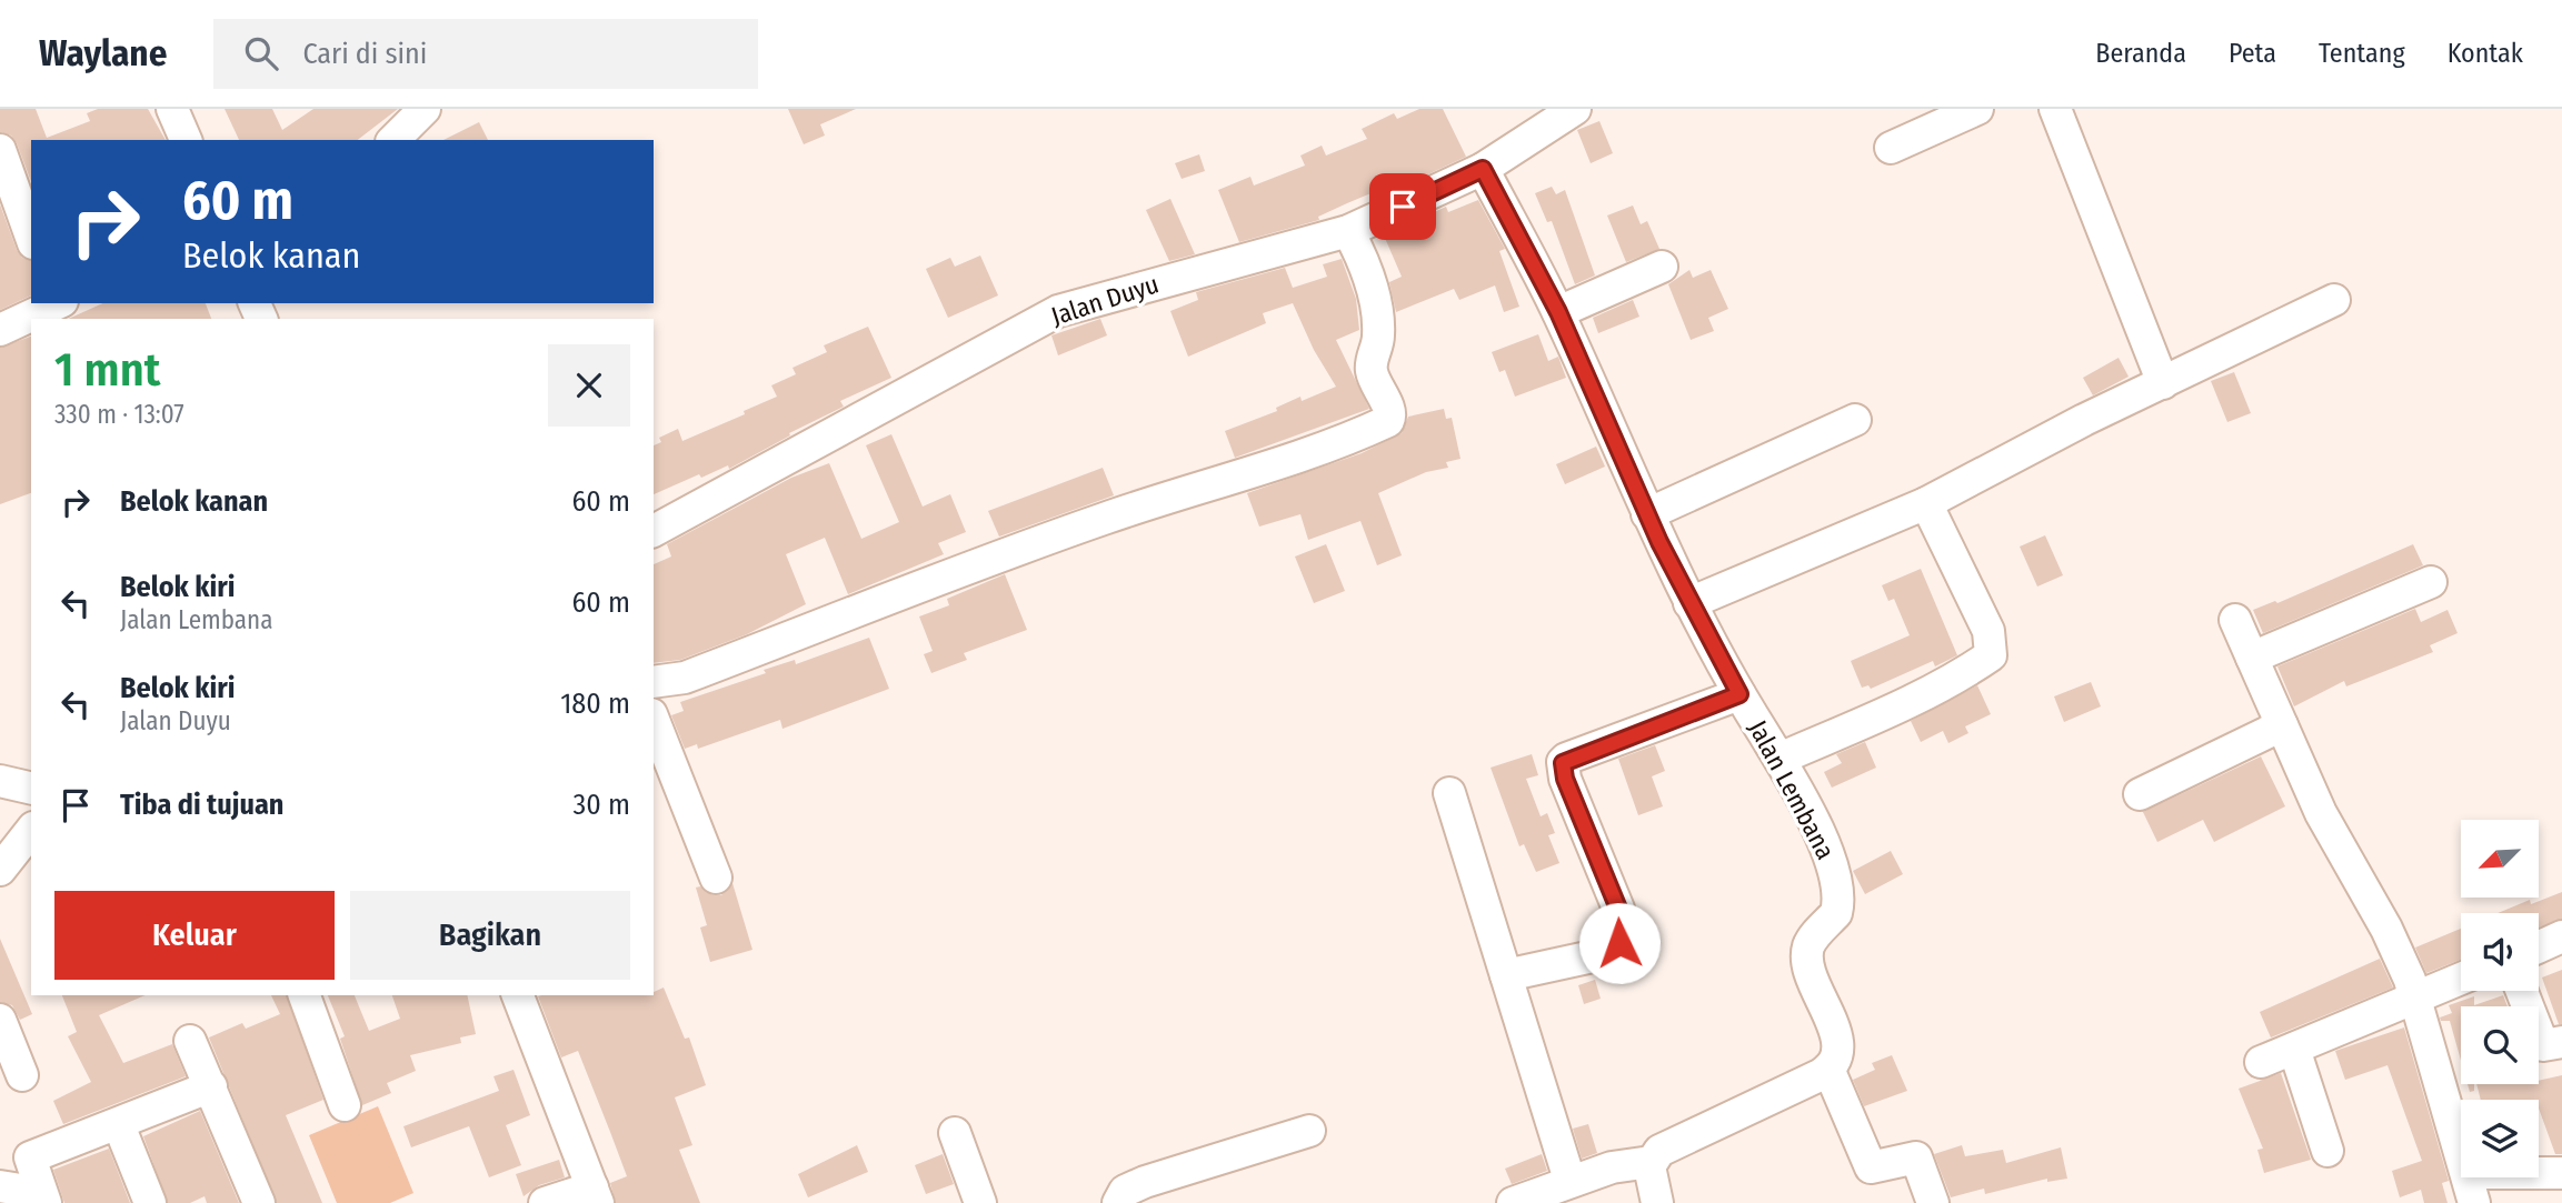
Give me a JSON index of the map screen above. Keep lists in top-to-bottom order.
{
  "streets": {
    "street": ["Jalan Duyu", "Jalan Lembana"]
  },
  "crossings": [
    ["Jalan Duyu", "Jalan Lembana"]
  ],
  "north": "bottom left",
  "page": {
    "header": "Waylane",
    "search": "Cari di sini",
    "nav": [
      "Beranda",
      "Peta",
      "Tentang",
      "Kontak"
    ],
    "turn": ["60 m", "Belok kanan"],
    "heading": ["1 mnt", "330 m · 13:07"],
    "list": [
      {
        "name": "Belok kanan",
        "value": "60 m"
      },
      {
        "name": "Belok kiri",
        "note": "Jalan Lembana",
        "value": "60 m"
      },
      {
        "name": "Belok kiri",
        "note": "Jalan Duyu",
        "value": "180 m"
      },
      {
        "name": "Tiba di tujuan",
        "value": "30 m"
      }
    ],
    "buttons": ["Keluar", "Bagikan"]
  }
}
